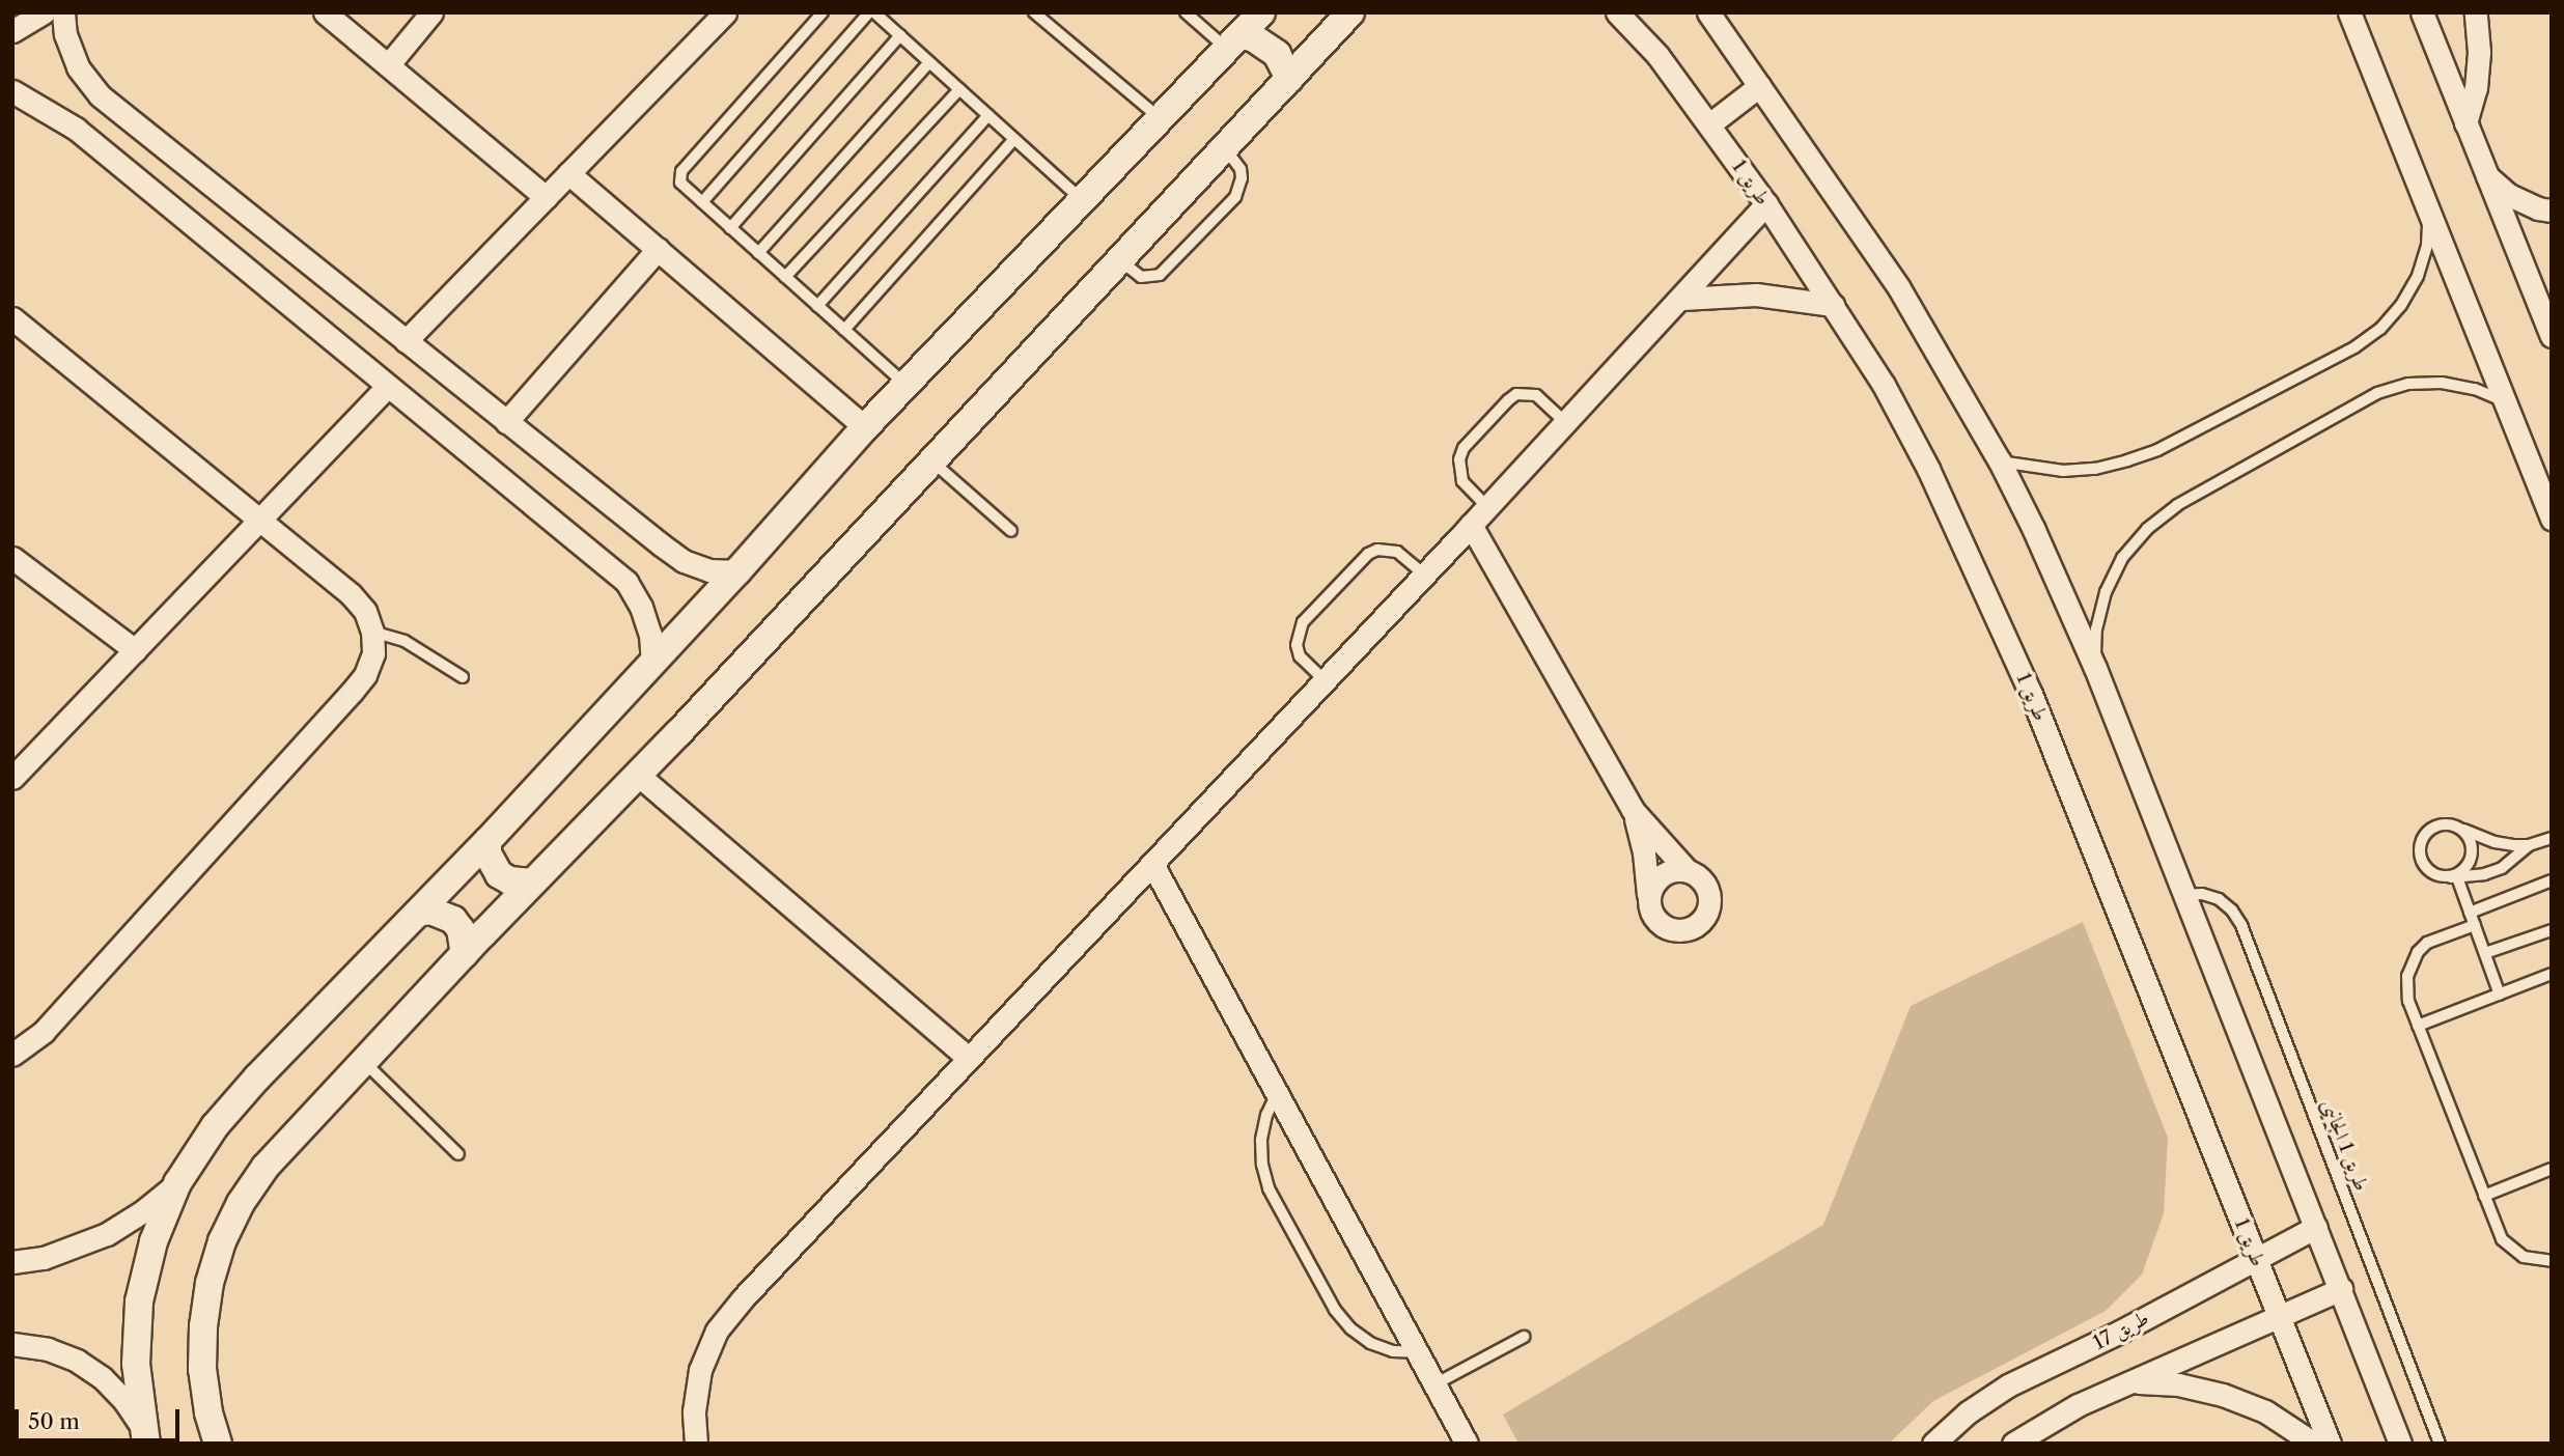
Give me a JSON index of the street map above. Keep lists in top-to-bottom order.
{
  "streets": {
    "street": ["طريق 1", "طريق 17"],
    "lane": ["طريق 1 الجانيى"]
  },
  "crossings": [
    ["طريق 1", "طريق 17"]
  ],
  "scale_bar": "50 m"
}
